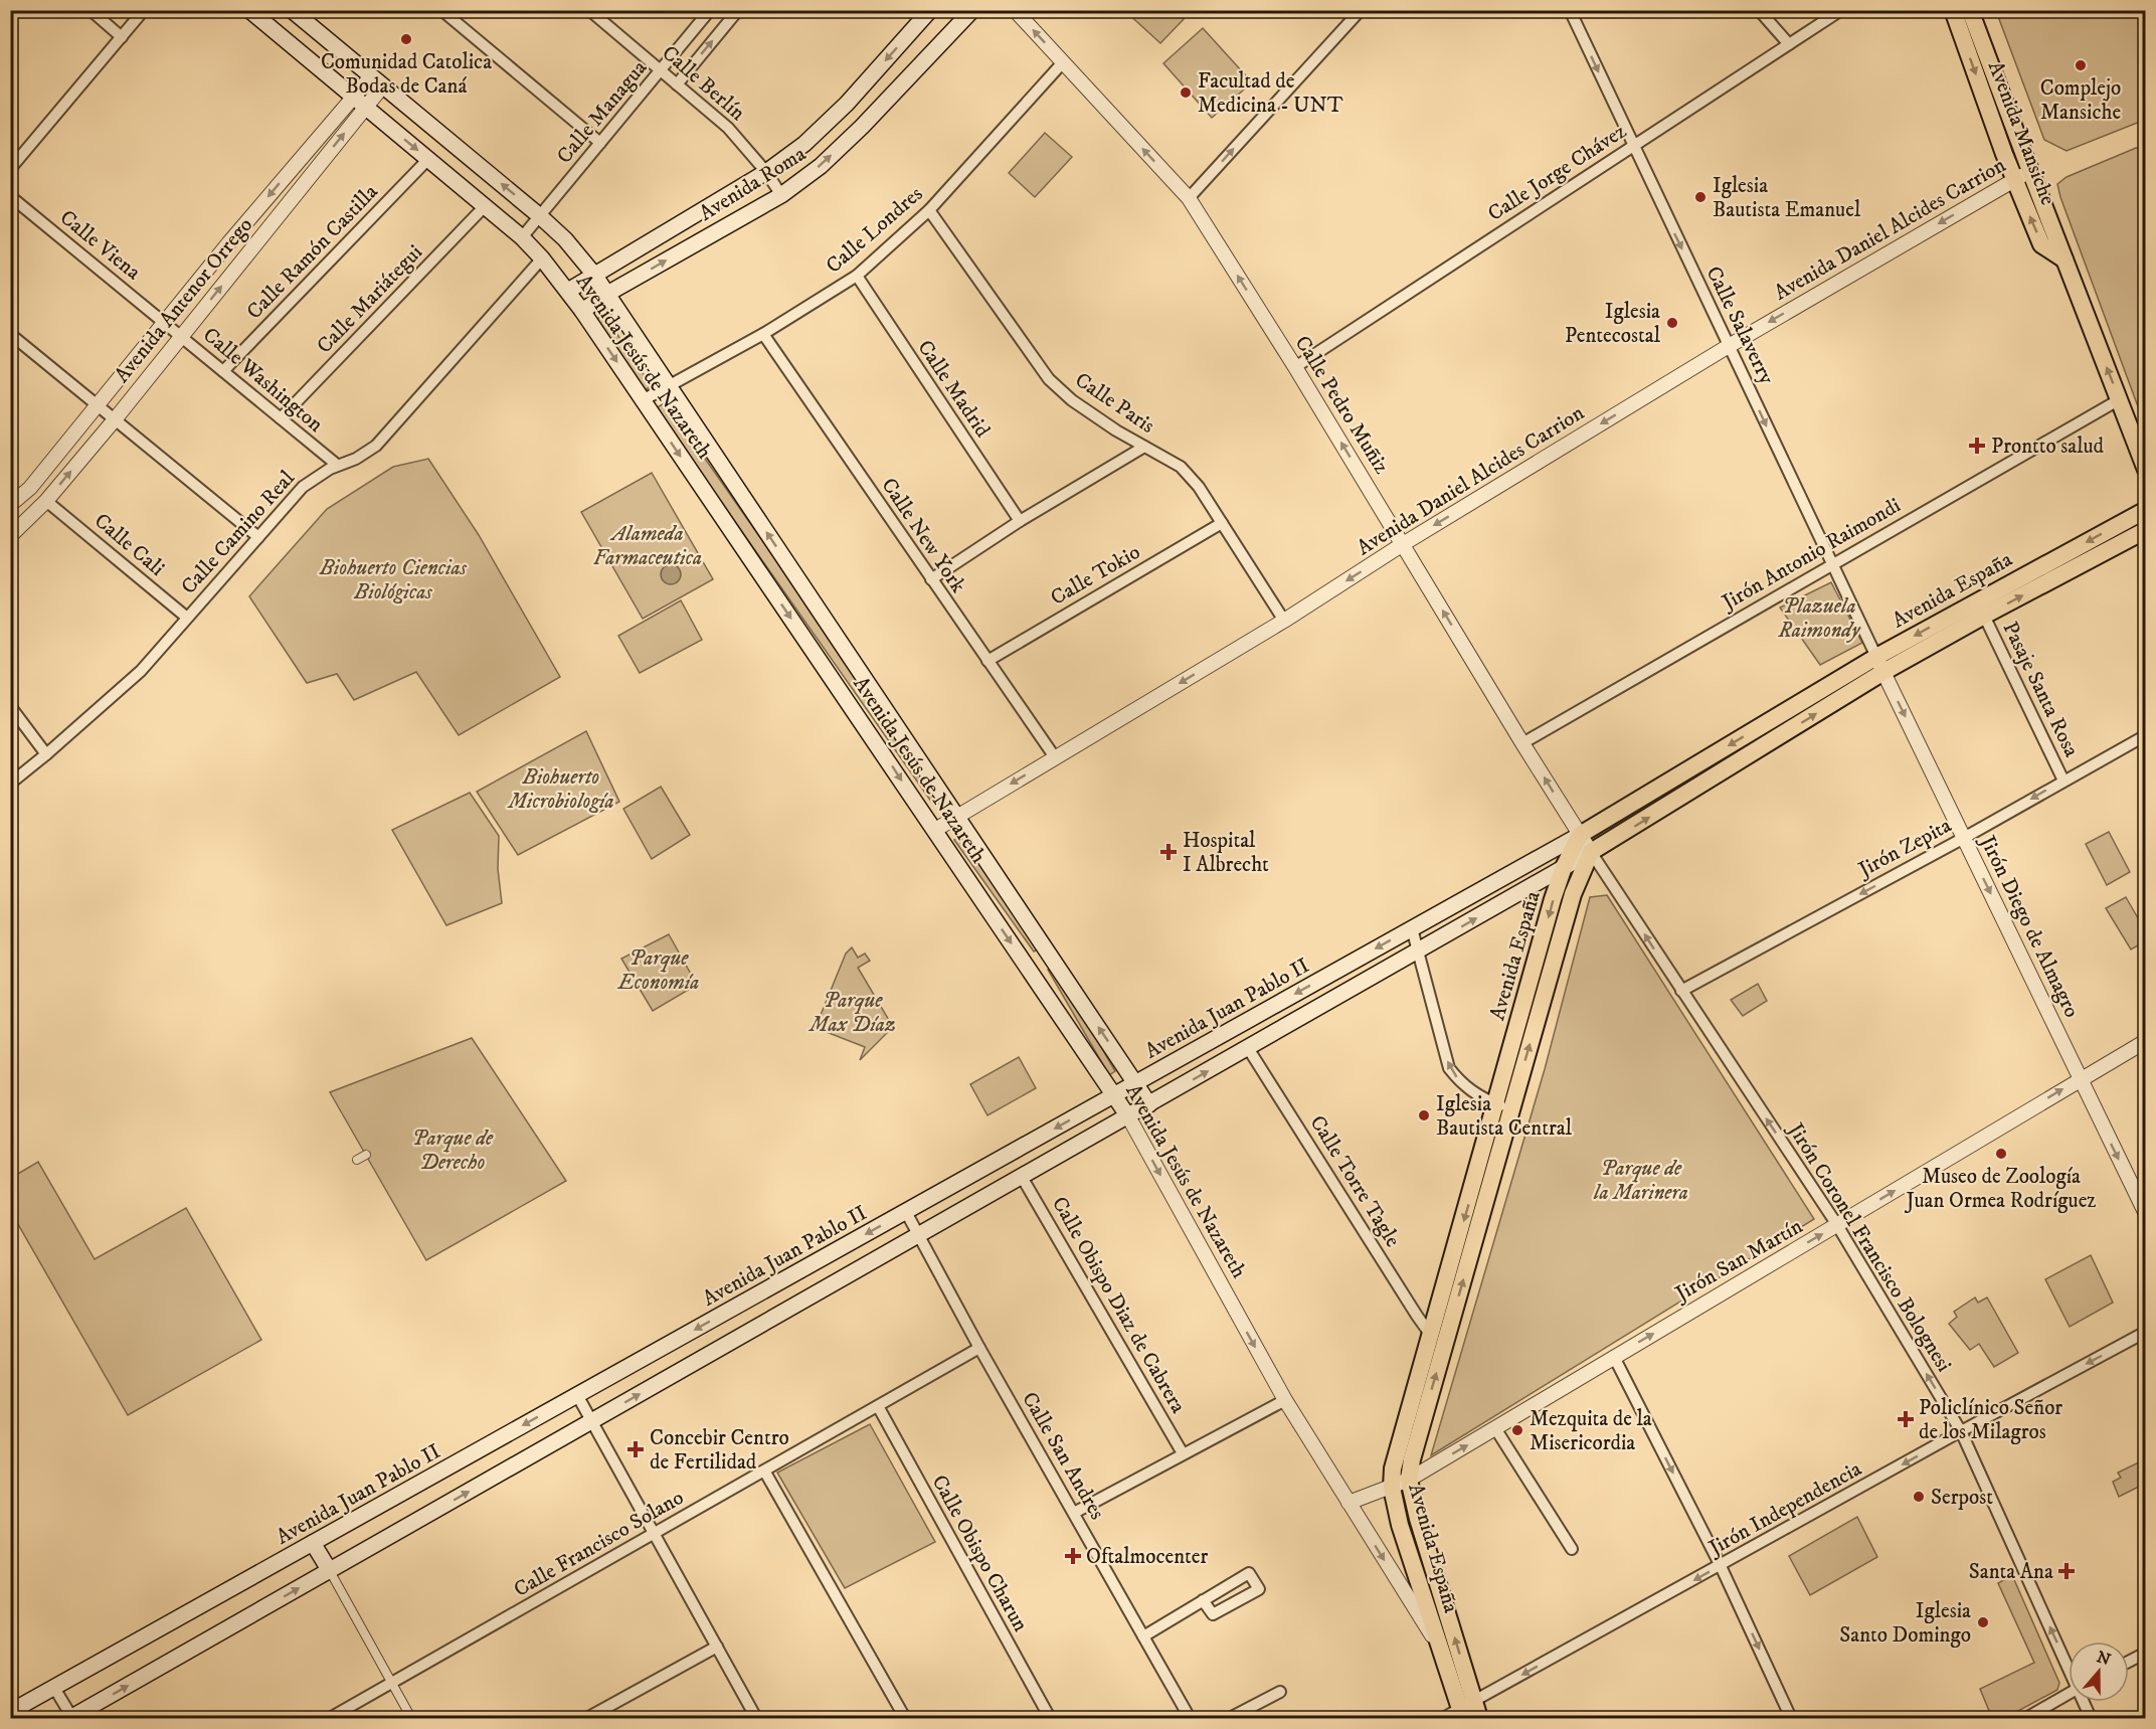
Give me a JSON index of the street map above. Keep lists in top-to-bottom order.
{
  "streets": {
    "main road": [
      "Avenida Mansiche",
      "Avenida Roma",
      "Avenida Jesús de Nazareth",
      "Avenida España",
      "Avenida Juan Pablo II"
    ],
    "street": [
      "Calle Berlín",
      "Calle Managua",
      "Calle Jorge Chávez",
      "Avenida Daniel Alcides Carrion",
      "Calle Londres",
      "Calle Viena",
      "Calle Ramón Castilla",
      "Calle Mariátegui",
      "Avenida Antenor Orrego",
      "Calle Salaverry",
      "Calle Washington",
      "Calle Madrid",
      "Calle Paris",
      "Calle Pedro Muñiz",
      "Calle Camino Real",
      "Calle New York",
      "Calle Cali",
      "Jirón Antonio Raimondi",
      "Calle Tokio",
      "Pasaje Santa Rosa",
      "Jirón Zepita",
      "Jirón Diego de Almagro",
      "Calle Torre Tagle",
      "Jirón Coronel Francisco Bolognesi",
      "Jirón San Martín",
      "Calle Obispo Diaz de Cabrera",
      "Calle San Andres",
      "Jirón Independencia",
      "Calle Francisco Solano",
      "Calle Obispo Charun"
    ]
  },
  "crossings": [
    ["Calle Berlín", "Calle Managua"],
    ["Calle Berlín", "Avenida Roma"],
    ["Calle Managua", "Avenida Jesús de Nazareth"],
    ["Avenida Mansiche", "Avenida Daniel Alcides Carrion"],
    ["Avenida Mansiche", "Jirón Antonio Raimondi"],
    ["Calle Jorge Chávez", "Calle Salaverry"],
    ["Calle Jorge Chávez", "Calle Pedro Muñiz"],
    ["Avenida Roma", "Avenida Jesús de Nazareth"],
    ["Avenida Daniel Alcides Carrion", "Calle Salaverry"],
    ["Avenida Daniel Alcides Carrion", "Avenida Jesús de Nazareth"],
    ["Avenida Daniel Alcides Carrion", "Calle Paris"],
    ["Avenida Daniel Alcides Carrion", "Calle Pedro Muñiz"],
    ["Avenida Daniel Alcides Carrion", "Calle New York"],
    ["Calle Londres", "Avenida Jesús de Nazareth"],
    ["Calle Londres", "Calle Madrid"],
    ["Calle Londres", "Calle Paris"],
    ["Calle Londres", "Calle Pedro Muñiz"],
    ["Calle Londres", "Calle New York"],
    ["Calle Viena", "Avenida Antenor Orrego"],
    ["Calle Viena", "Calle Washington"],
    ["Calle Ramón Castilla", "Avenida Jesús de Nazareth"],
    ["Calle Ramón Castilla", "Calle Washington"],
    ["Calle Mariátegui", "Avenida Jesús de Nazareth"],
    ["Calle Mariátegui", "Calle Washington"],
    ["Avenida Antenor Orrego", "Avenida Jesús de Nazareth"],
    ["Avenida Antenor Orrego", "Calle Washington"],
    ["Avenida Antenor Orrego", "Calle Cali"],
    ["Calle Salaverry", "Jirón Antonio Raimondi"],
    ["Calle Salaverry", "Avenida España"],
    ["Calle Salaverry", "Jirón Diego de Almagro"],
    ["Avenida Jesús de Nazareth", "Calle Camino Real"],
    ["Avenida Jesús de Nazareth", "Avenida España"],
    ["Avenida Jesús de Nazareth", "Avenida Juan Pablo II"],
    ["Avenida Jesús de Nazareth", "Jirón San Martín"],
    ["Calle Washington", "Calle Camino Real"],
    ["Calle Paris", "Calle Tokio"],
    ["Calle Pedro Muñiz", "Jirón Antonio Raimondi"],
    ["Calle Pedro Muñiz", "Avenida España"],
    ["Calle Pedro Muñiz", "Avenida Juan Pablo II"],
    ["Calle Pedro Muñiz", "Jirón Coronel Francisco Bolognesi"],
    ["Calle Camino Real", "Calle Cali"],
    ["Calle New York", "Calle Tokio"],
    ["Avenida España", "Pasaje Santa Rosa"],
    ["Avenida España", "Jirón Diego de Almagro"],
    ["Avenida España", "Avenida Juan Pablo II"],
    ["Avenida España", "Calle Torre Tagle"],
    ["Avenida España", "Jirón Coronel Francisco Bolognesi"],
    ["Avenida España", "Jirón San Martín"],
    ["Avenida España", "Jirón Independencia"],
    ["Pasaje Santa Rosa", "Jirón Zepita"],
    ["Jirón Zepita", "Jirón Diego de Almagro"],
    ["Jirón Zepita", "Jirón Coronel Francisco Bolognesi"],
    ["Jirón Diego de Almagro", "Jirón San Martín"],
    ["Avenida Juan Pablo II", "Calle Torre Tagle"],
    ["Avenida Juan Pablo II", "Jirón Coronel Francisco Bolognesi"],
    ["Avenida Juan Pablo II", "Calle Obispo Diaz de Cabrera"],
    ["Avenida Juan Pablo II", "Calle San Andres"],
    ["Jirón Coronel Francisco Bolognesi", "Jirón San Martín"],
    ["Jirón Coronel Francisco Bolognesi", "Jirón Independencia"],
    ["Calle San Andres", "Calle Francisco Solano"],
    ["Calle Francisco Solano", "Calle Obispo Charun"]
  ],
  "one_way": [
    "Avenida Daniel Alcides Carrion",
    "Calle Salaverry",
    "Calle Pedro Muñiz",
    "Jirón Zepita",
    "Jirón Diego de Almagro",
    "Jirón Coronel Francisco Bolognesi",
    "Jirón San Martín",
    "Jirón Independencia"
  ],
  "parks": [
    "Alameda Farmaceutica",
    "Biohuerto Ciencias Biológicas",
    "Plazuela Raimondy",
    "Biohuerto Microbiología",
    "Parque Economía",
    "Parque Max Díaz",
    "Parque de Derecho",
    "Parque de la Marinera"
  ],
  "places": {
    "other": [
      "Comunidad Catolica Bodas de Caná",
      "Complejo Mansiche",
      "Facultad de Medicina - UNT",
      "Iglesia Bautista Emanuel",
      "Iglesia Pentecostal",
      "Iglesia Bautista Central",
      "Museo de Zoología Juan Ormea Rodríguez",
      "Mezquita de la Misericordia",
      "Serpost",
      "Iglesia Santo Domingo"
    ],
    "health": [
      "Prontto salud",
      "Hospital I Albrecht",
      "Policlínico Señor de los Milagros",
      "Concebir Centro de Fertilidad",
      "Oftalmocenter",
      "Santa Ana"
    ]
  },
  "north": "top"
}
